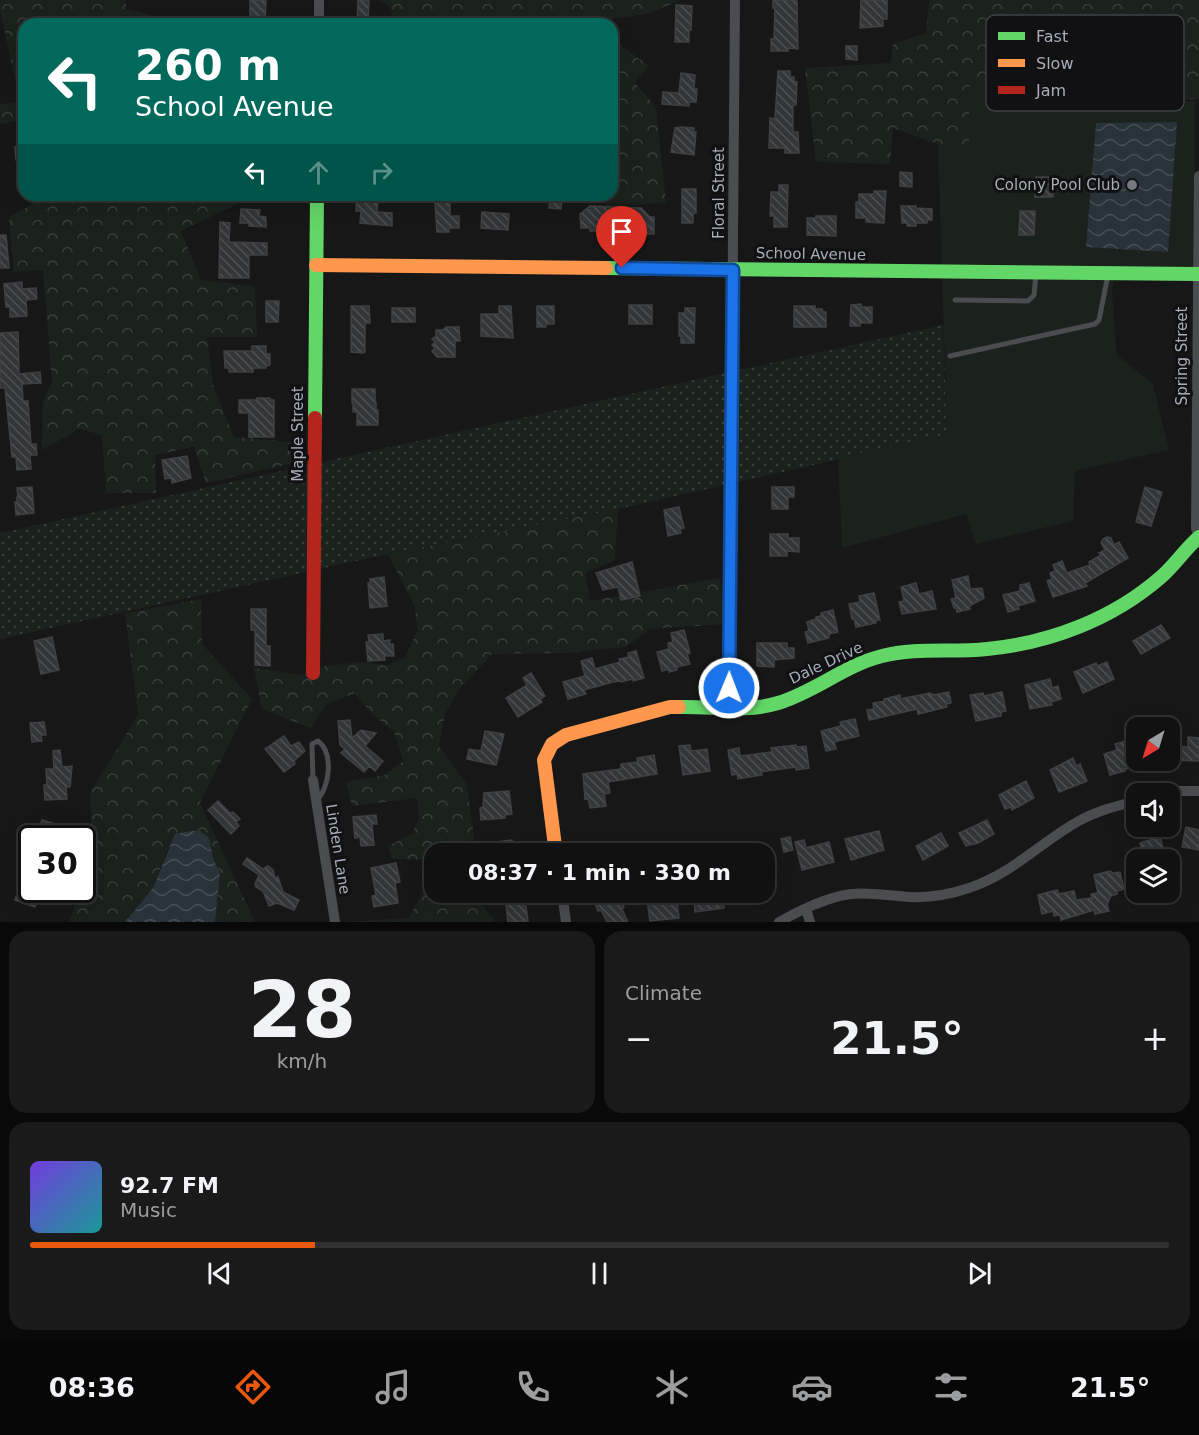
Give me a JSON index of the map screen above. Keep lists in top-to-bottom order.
{
  "streets": {
    "street": [
      "Floral Street",
      "School Avenue",
      "Spring Street",
      "Maple Street",
      "Dale Drive",
      "Linden Lane"
    ]
  },
  "crossings": [
    ["Floral Street", "School Avenue"],
    ["Floral Street", "Dale Drive"],
    ["School Avenue", "Spring Street"],
    ["School Avenue", "Maple Street"],
    ["Spring Street", "Dale Drive"]
  ],
  "places": ["Colony Pool Club"],
  "legend": ["Fast", "Slow", "Jam"],
  "north": "bottom left",
  "page": {
    "turn": ["260 m", "School Avenue"],
    "limit": "30",
    "trip": "08:37 · 1 min · 330 m",
    "tile": [
      ["28", "km/h"],
      "Climate"
    ],
    "heat": ["−", "21.5°", "+"],
    "song": ["92.7 FM", "Music"],
    "tabs": ["08:36", "21.5°"]
  }
}
